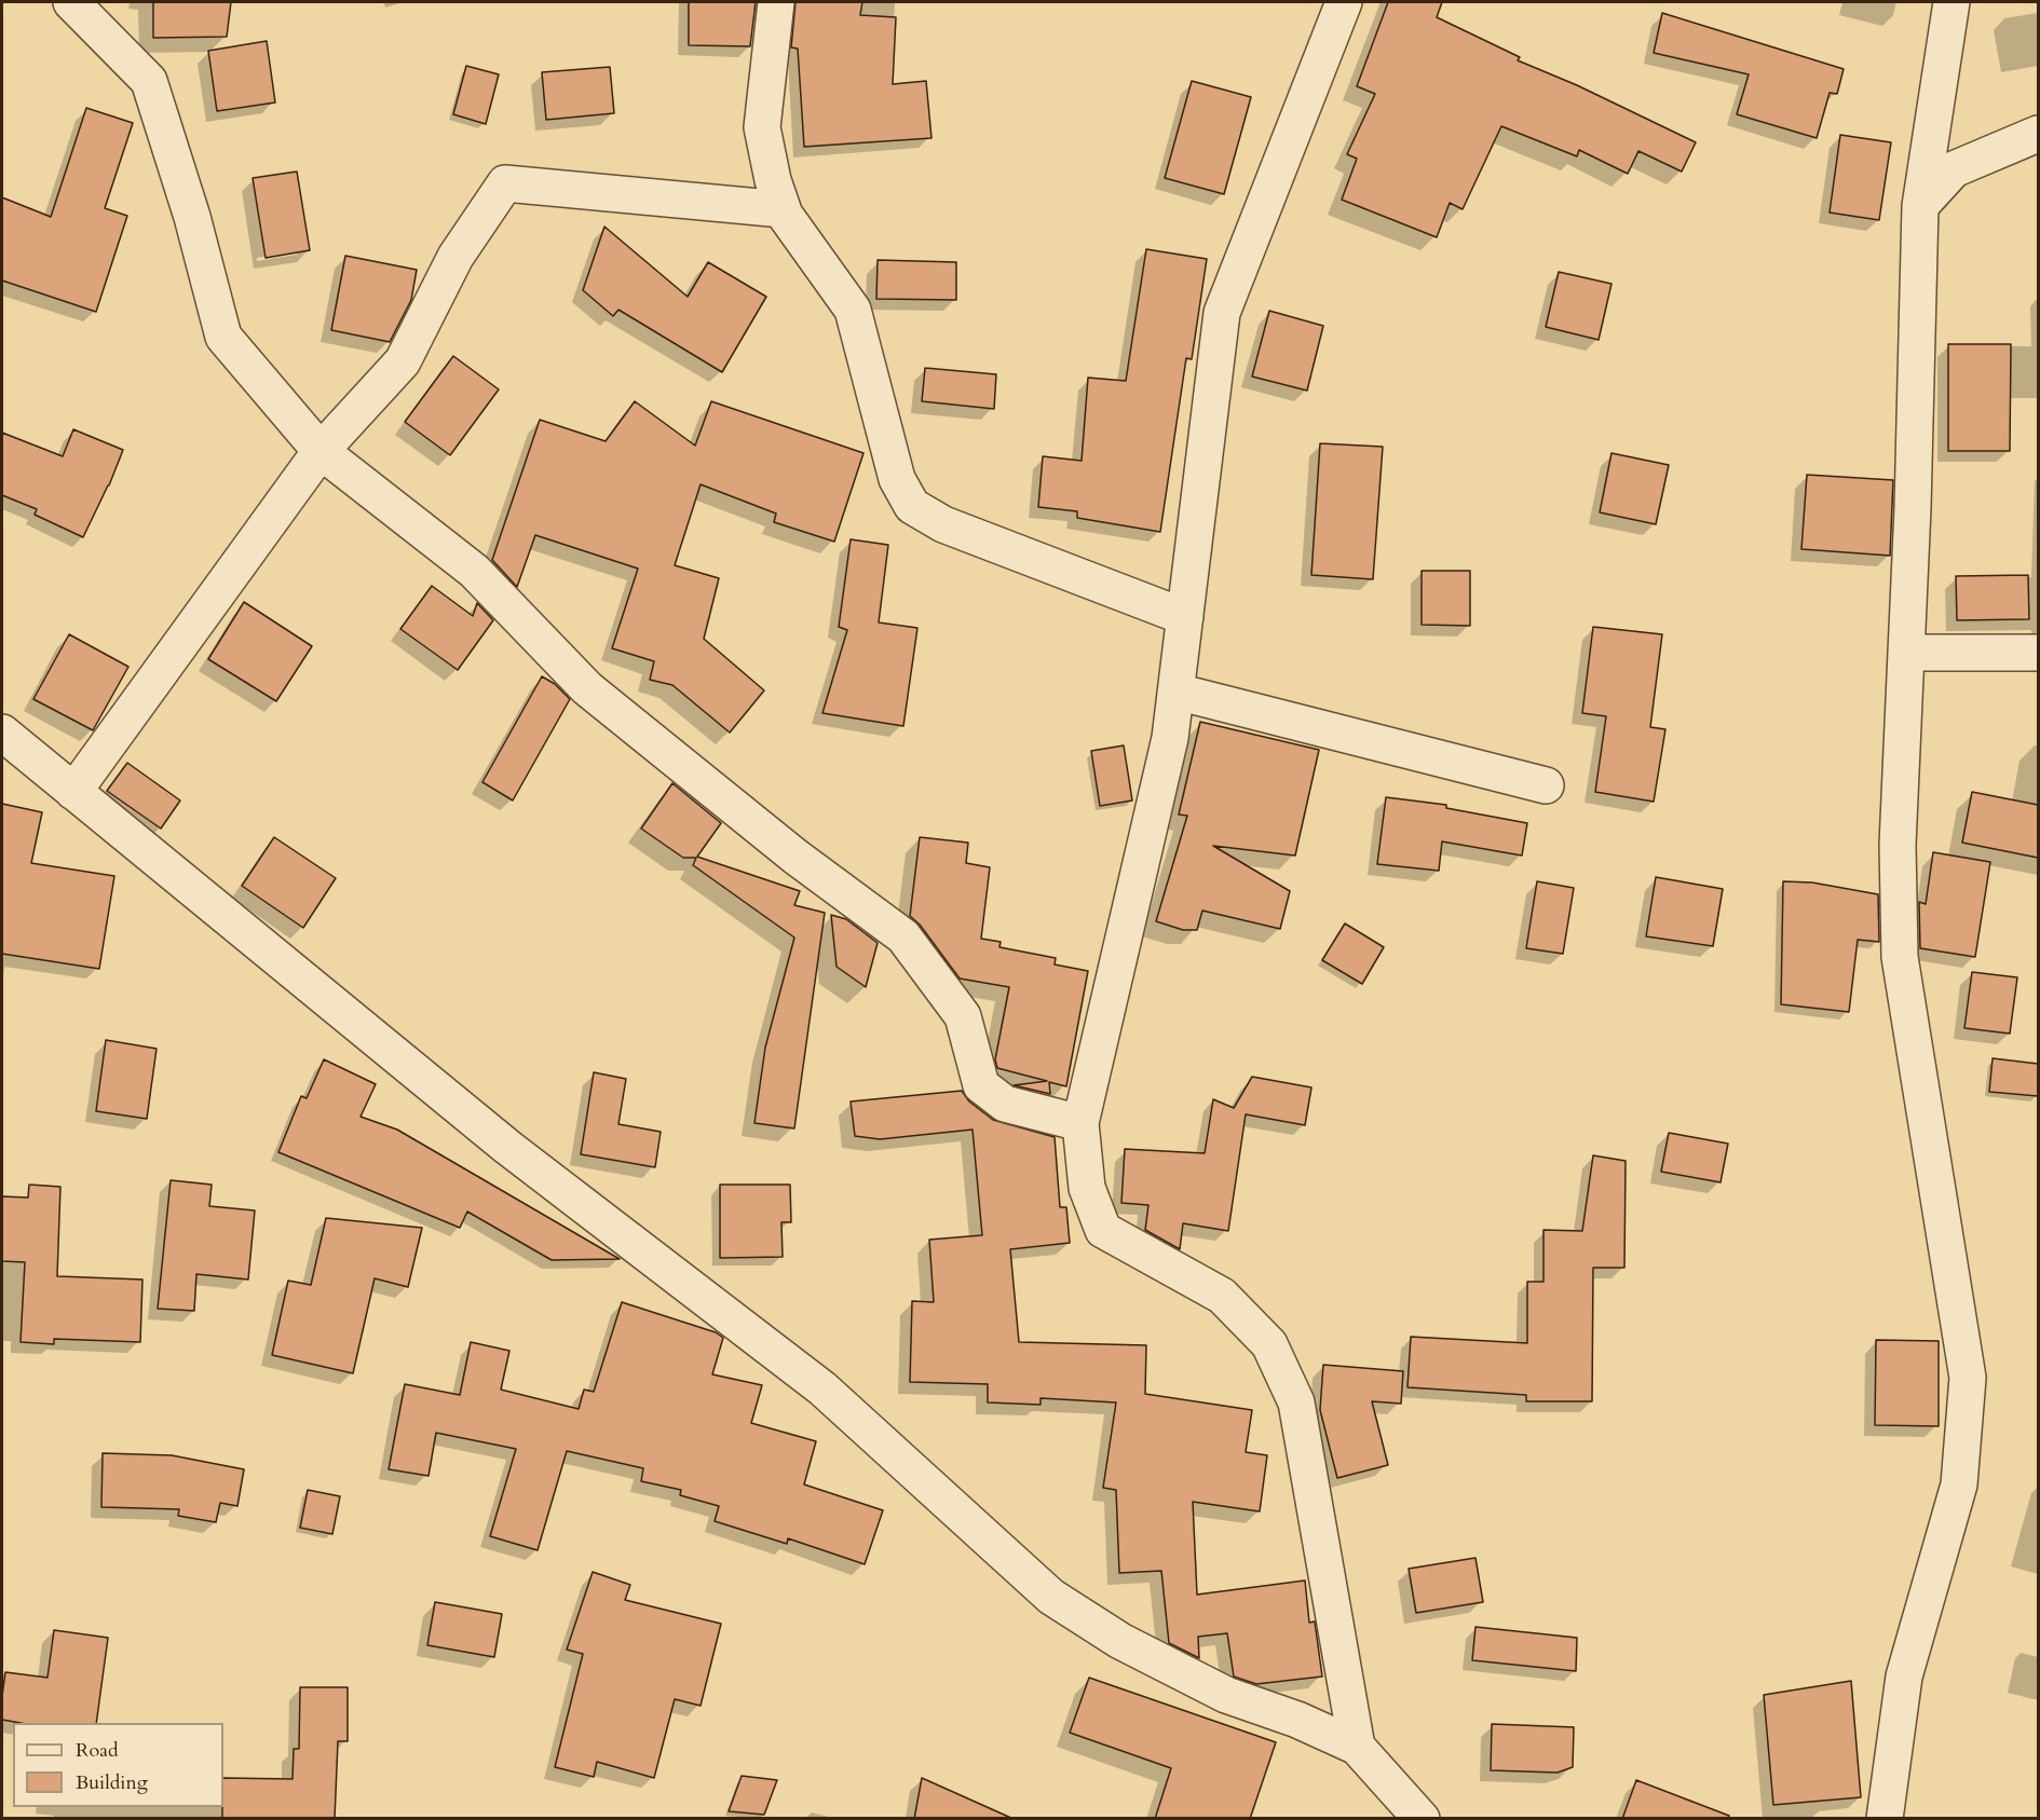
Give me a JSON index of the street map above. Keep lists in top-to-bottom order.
{
  "legend": ["Road", "Building"]
}
